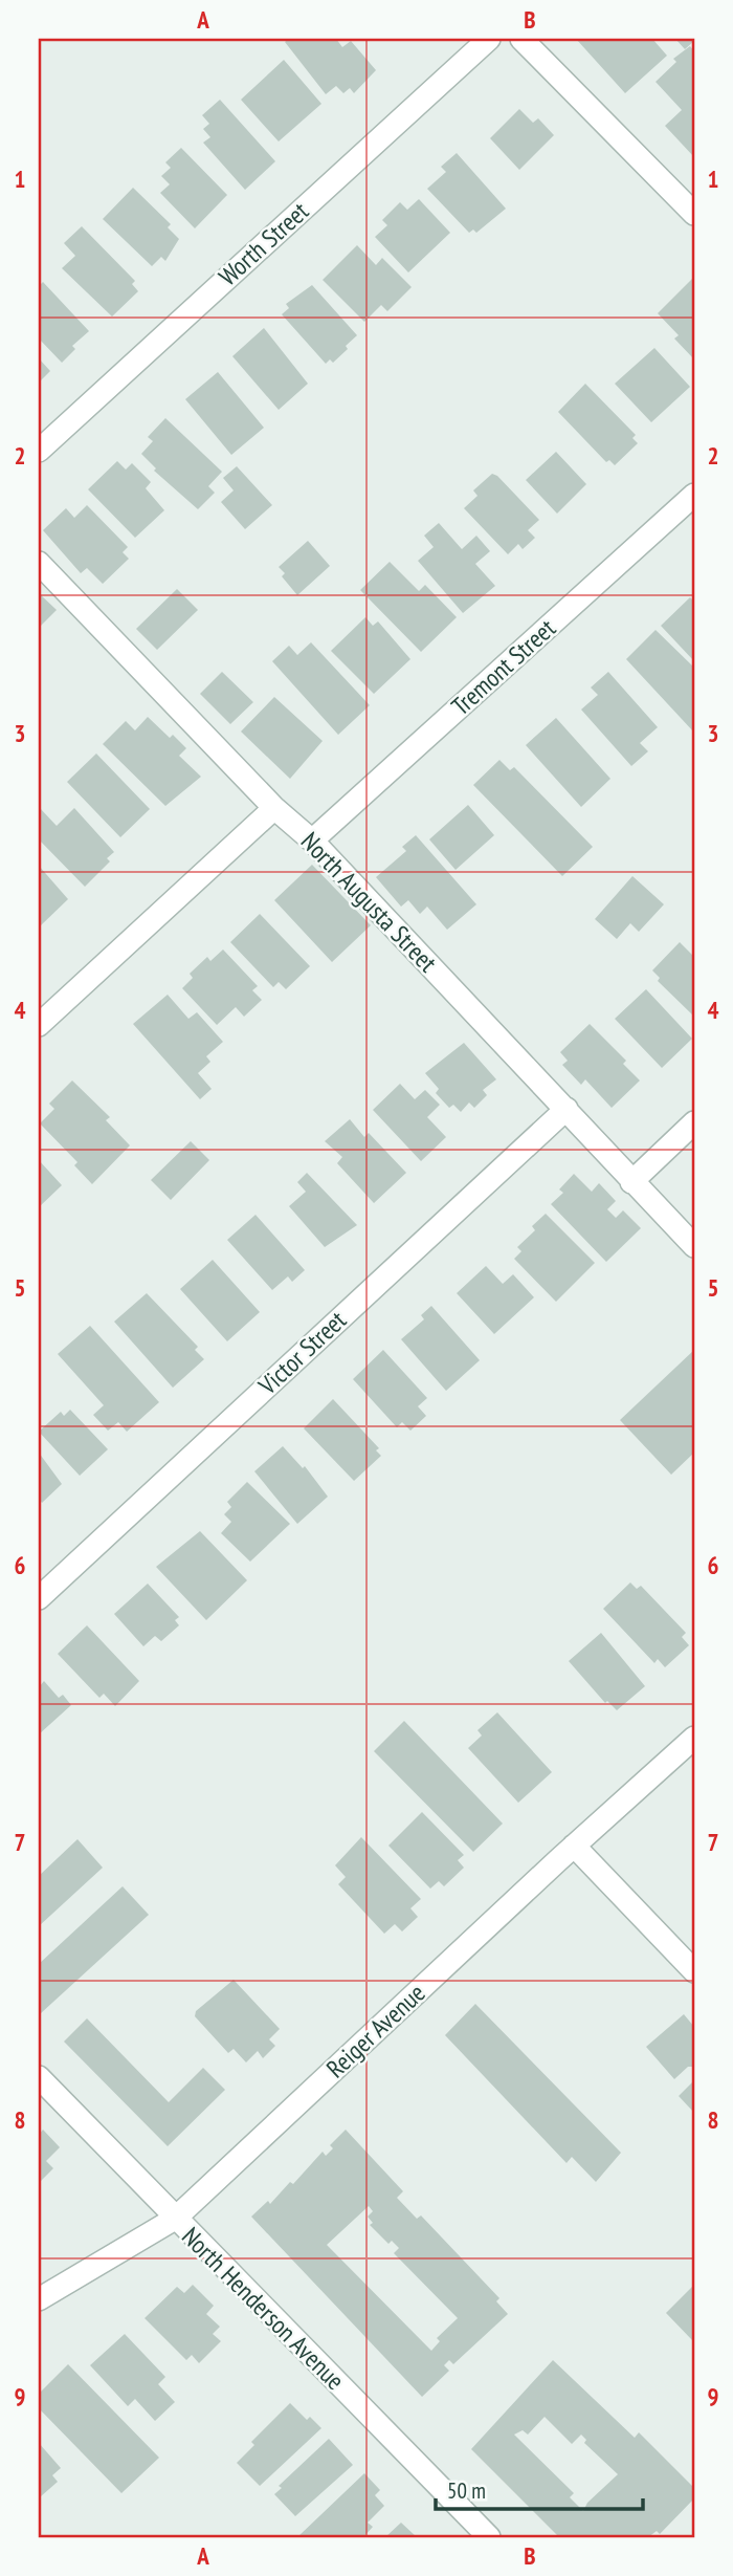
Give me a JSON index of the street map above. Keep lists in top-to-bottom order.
{
  "streets": {
    "street": [
      "Worth Street",
      "Tremont Street",
      "North Augusta Street",
      "Victor Street",
      "Reiger Avenue",
      "North Henderson Avenue"
    ]
  },
  "crossings": [
    ["Tremont Street", "North Augusta Street"],
    ["North Augusta Street", "Victor Street"],
    ["Reiger Avenue", "North Henderson Avenue"]
  ],
  "scale_bar": "50 m",
  "grid": {
    "columns": ["A", "B"],
    "rows": [
      "1",
      "2",
      "3",
      "4",
      "5",
      "6",
      "7",
      "8",
      "9"
    ]
  }
}
